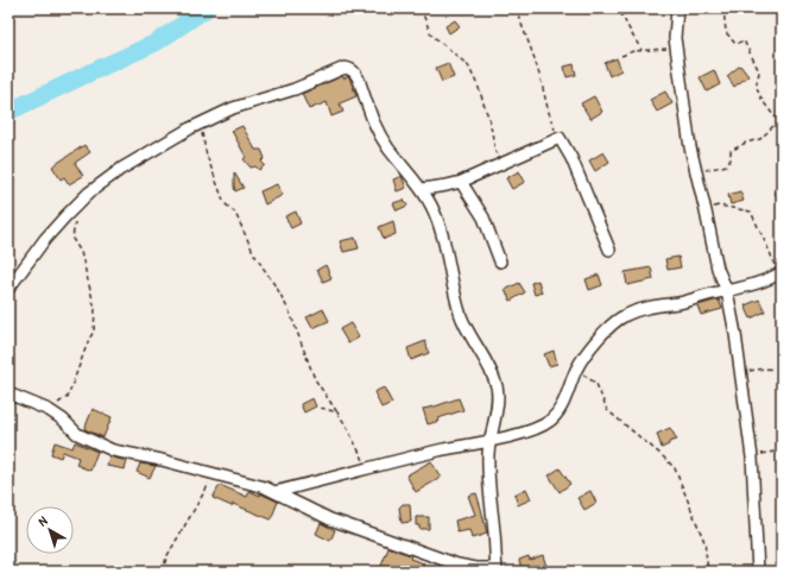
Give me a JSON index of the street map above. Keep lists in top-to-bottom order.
{
  "north": "top left"
}
